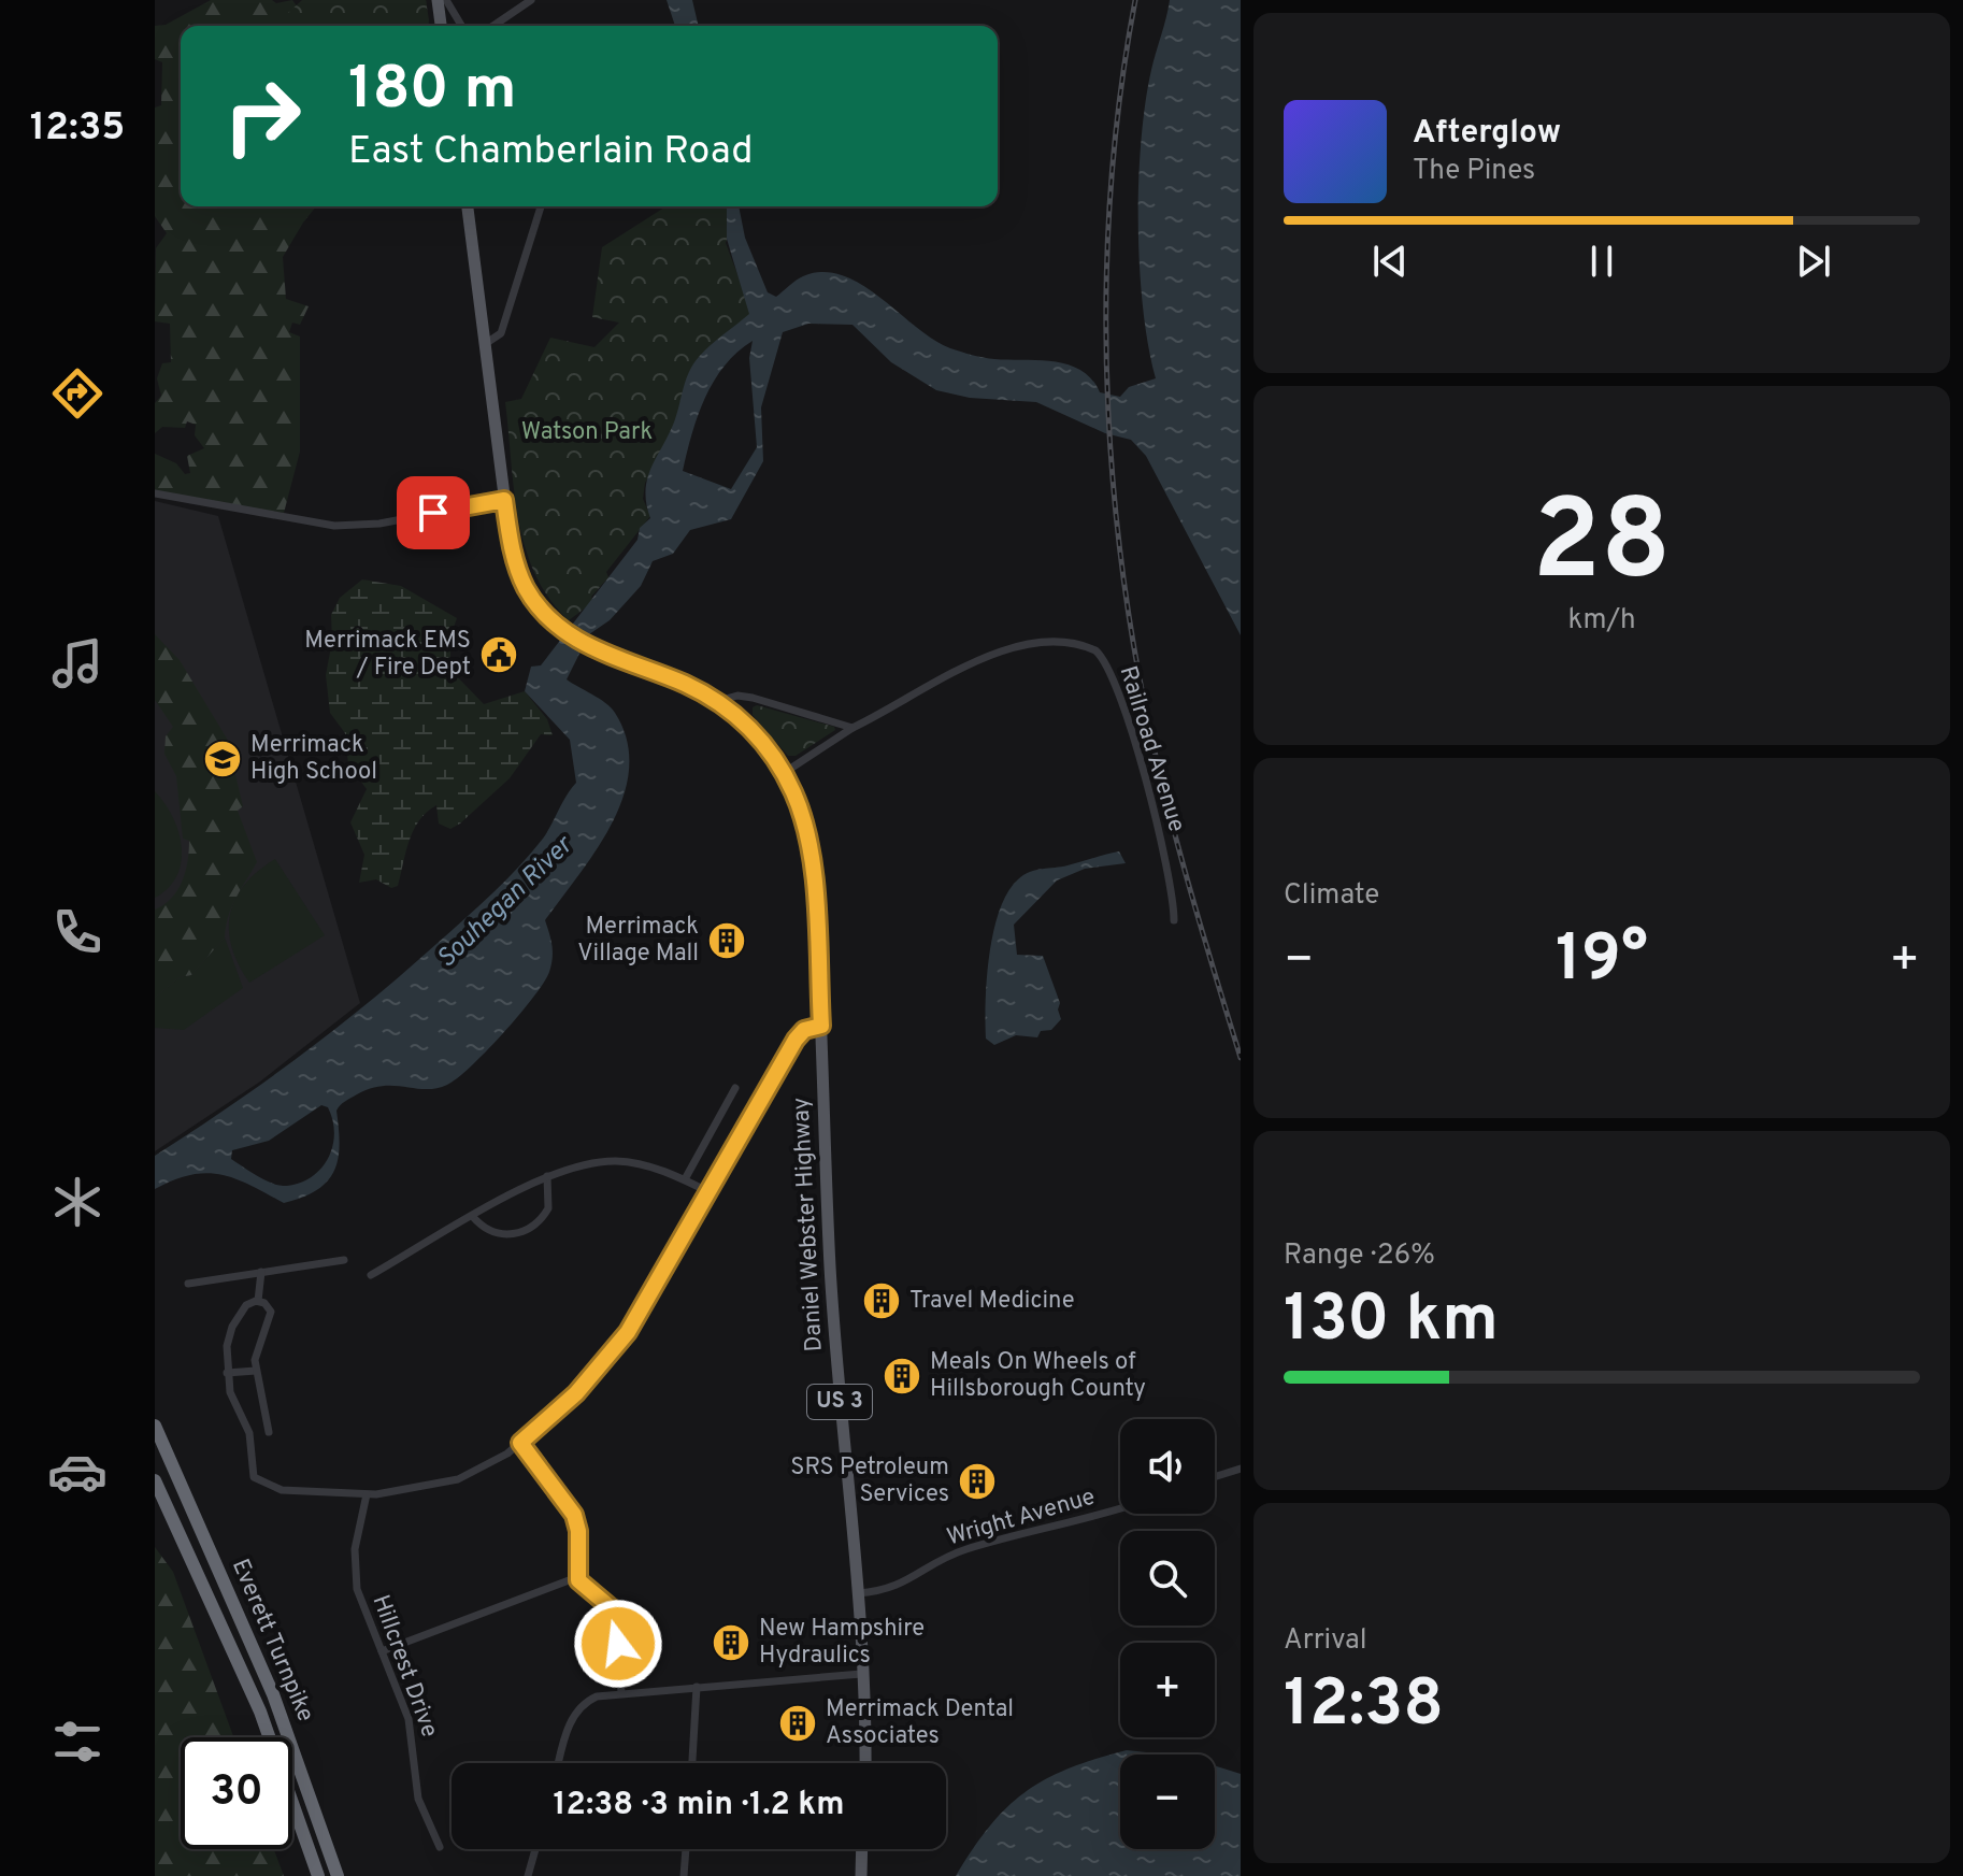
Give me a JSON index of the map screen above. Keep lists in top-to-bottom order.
{
  "streets": {
    "highway": ["Everett Turnpike"],
    "main road": ["Daniel Webster Highway", "US 3"],
    "street": ["Railroad Avenue", "Wright Avenue", "Hillcrest Drive"]
  },
  "crossings": [
    ["Railroad Avenue", "Daniel Webster Highway"],
    ["Daniel Webster Highway", "Wright Avenue"]
  ],
  "water": ["Souhegan River"],
  "parks": ["Watson Park"],
  "places": {
    "public building": ["Merrimack EMS / Fire Dept"],
    "school or university": ["Merrimack High School"],
    "building": [
      "Merrimack Village Mall",
      "Travel Medicine",
      "Meals On Wheels of Hillsborough County",
      "SRS Petroleum Services",
      "New Hampshire Hydraulics",
      "Merrimack Dental Associates"
    ]
  },
  "page": {
    "tabs": "12:35",
    "turn": ["180 m", "East Chamberlain Road"],
    "song": ["Afterglow", "The Pines"],
    "tile": [
      ["28", "km/h"],
      "Climate",
      ["Range · 26%", "130 km"],
      ["Arrival", "12:38"]
    ],
    "heat": ["−", "19°", "+"],
    "map_buttons": ["+", "−"],
    "limit": "30",
    "trip": "12:38 · 3 min · 1.2 km"
  }
}
